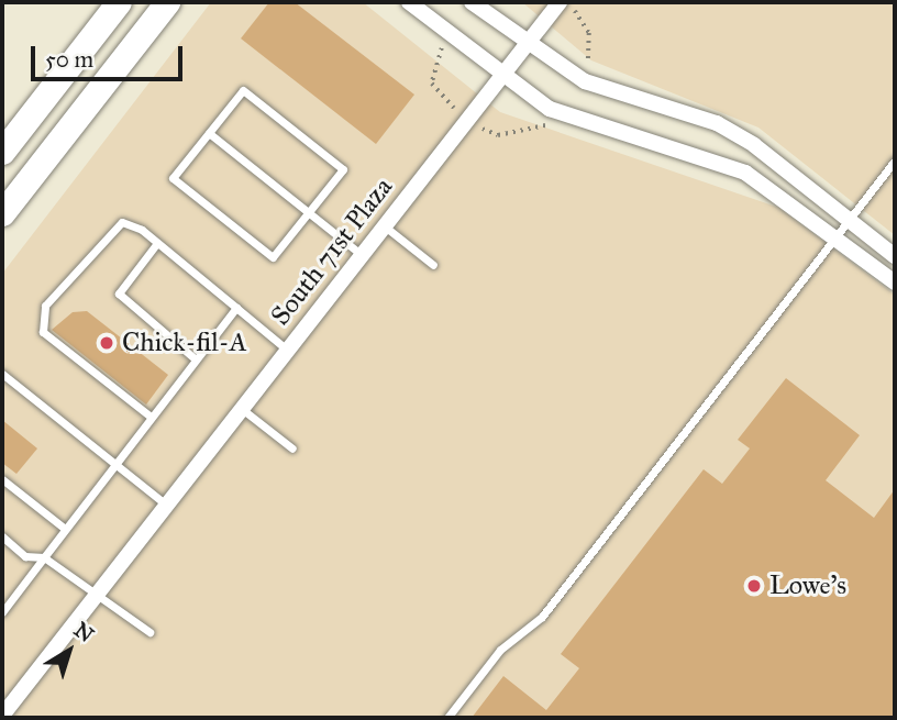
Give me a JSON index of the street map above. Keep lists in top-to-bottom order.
{
  "streets": {
    "street": ["South 71st Plaza"]
  },
  "places": ["Chick-fil-A", "Lowe's"],
  "scale_bar": "50 m",
  "north": "top right"
}
